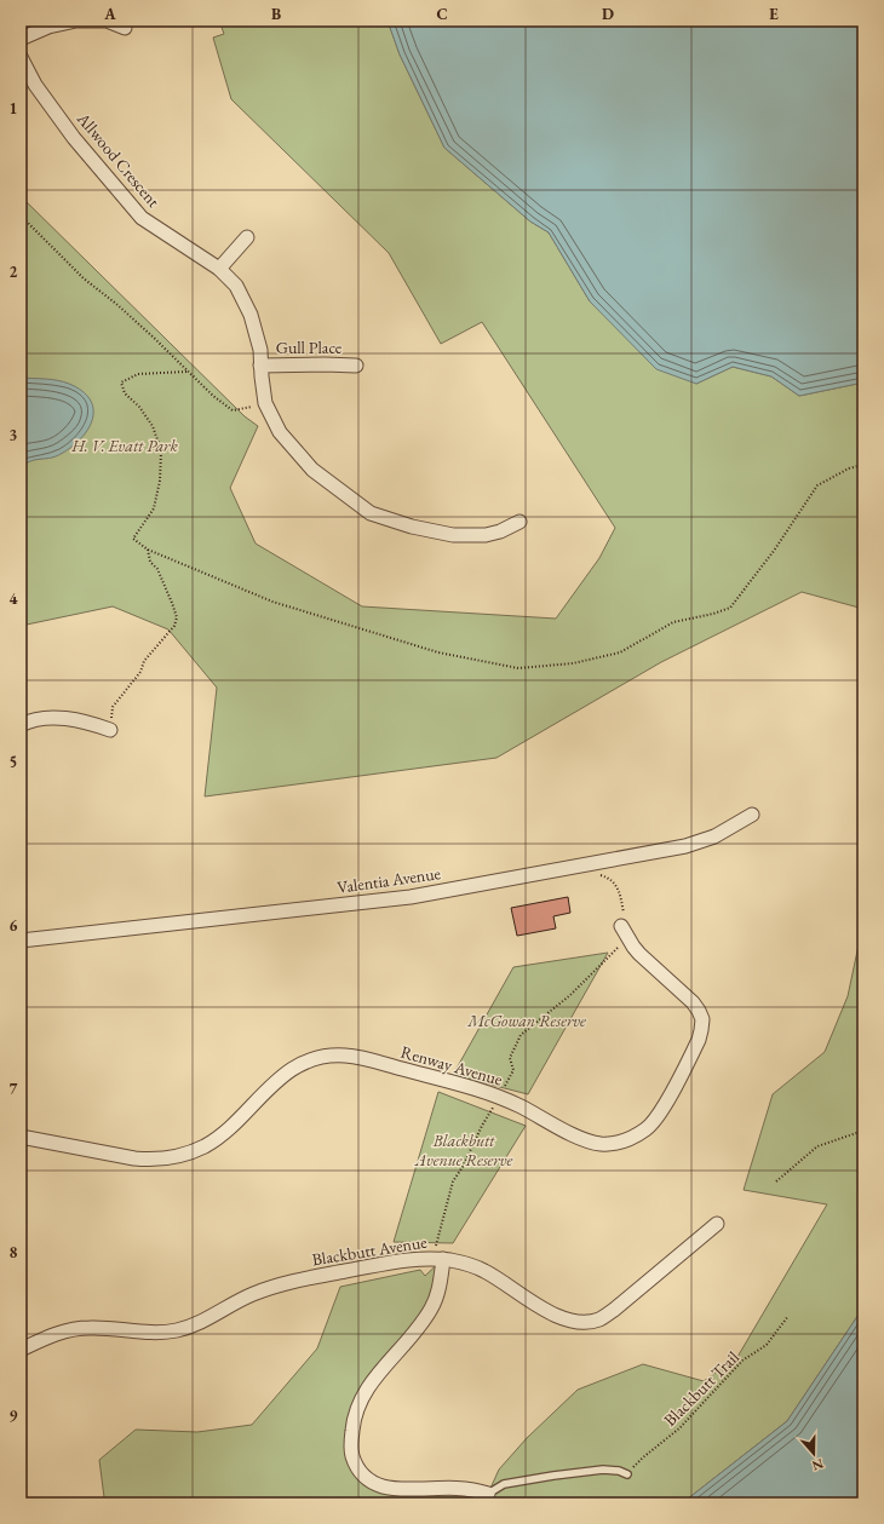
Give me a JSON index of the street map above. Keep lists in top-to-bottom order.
{
  "streets": {
    "street": [
      "Allwood Crescent",
      "Gull Place",
      "Valentia Avenue",
      "Renway Avenue",
      "Blackbutt Avenue"
    ],
    "path": ["Blackbutt Trail"]
  },
  "crossings": [
    ["Allwood Crescent", "Gull Place"]
  ],
  "parks": ["H. V. Evatt Park", "McGowan Reserve", "Blackbutt Avenue Reserve"],
  "north": "bottom",
  "grid": {
    "columns": [
      "A",
      "B",
      "C",
      "D",
      "E"
    ],
    "rows": [
      "1",
      "2",
      "3",
      "4",
      "5",
      "6",
      "7",
      "8",
      "9"
    ]
  }
}
